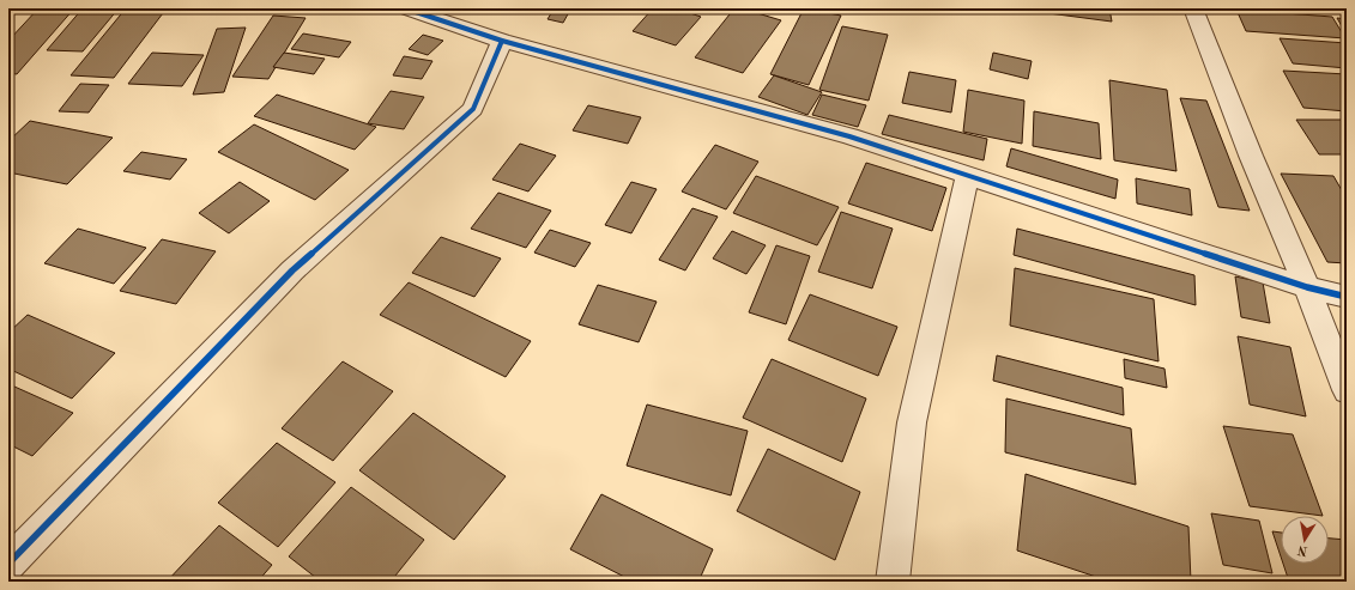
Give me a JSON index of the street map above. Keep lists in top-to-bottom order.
{
  "north": "bottom"
}
